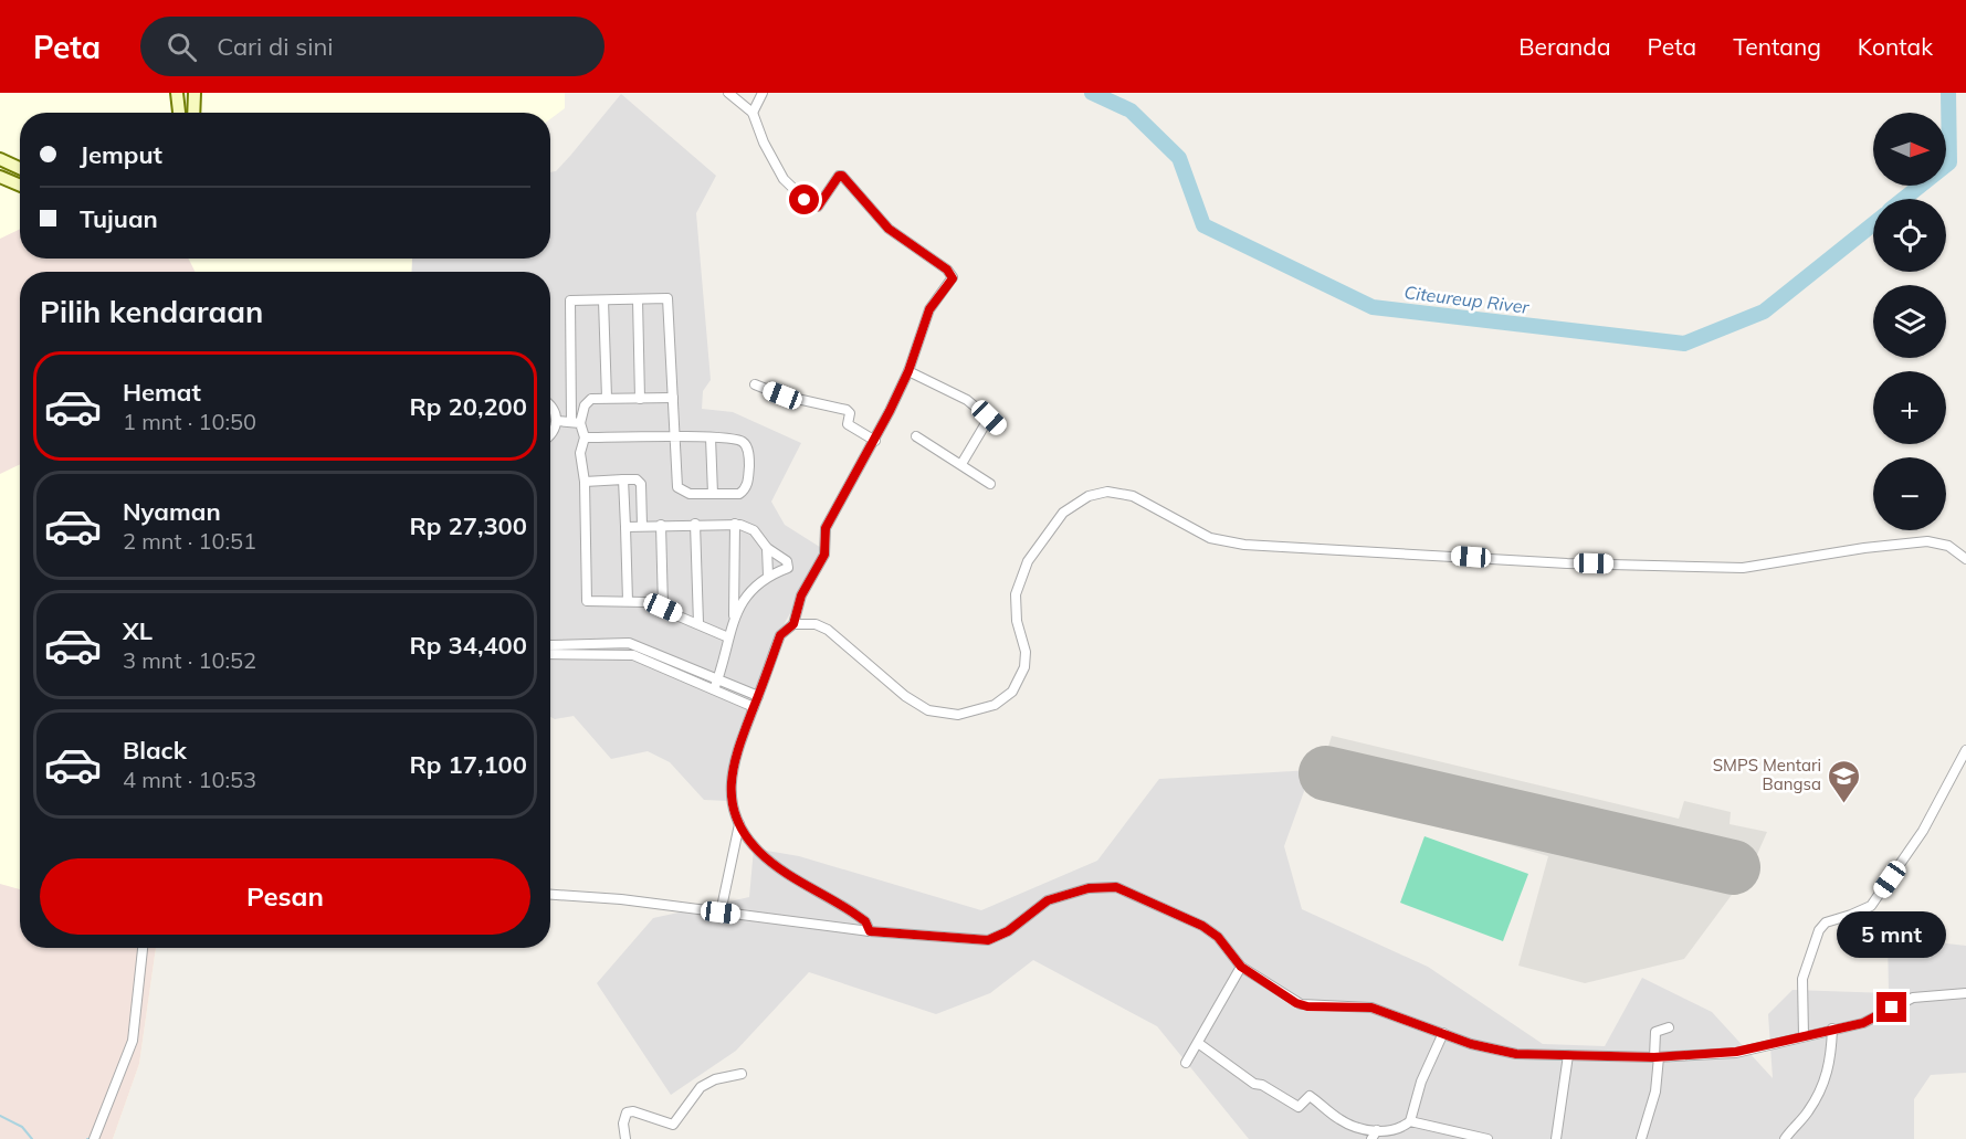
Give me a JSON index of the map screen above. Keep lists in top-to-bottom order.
{
  "water": ["Citeureup River"],
  "places": {
    "school or university": ["SMPS Mentari Bangsa"]
  },
  "north": "right",
  "page": {
    "header": "Peta",
    "search": "Cari di sini",
    "nav": [
      "Beranda",
      "Peta",
      "Tentang",
      "Kontak"
    ],
    "map_buttons": ["+", "−"],
    "banner": ["Jemput", "Tujuan"],
    "heading": "Pilih kendaraan",
    "list": [
      {
        "name": "Hemat",
        "note": "1 mnt · 10:50",
        "value": "Rp 20,200"
      },
      {
        "name": "Nyaman",
        "note": "2 mnt · 10:51",
        "value": "Rp 27,300"
      },
      {
        "name": "XL",
        "note": "3 mnt · 10:52",
        "value": "Rp 34,400"
      },
      {
        "name": "Black",
        "note": "4 mnt · 10:53",
        "value": "Rp 17,100"
      }
    ],
    "buttons": "Pesan",
    "bubble": "5 mnt"
  }
}
